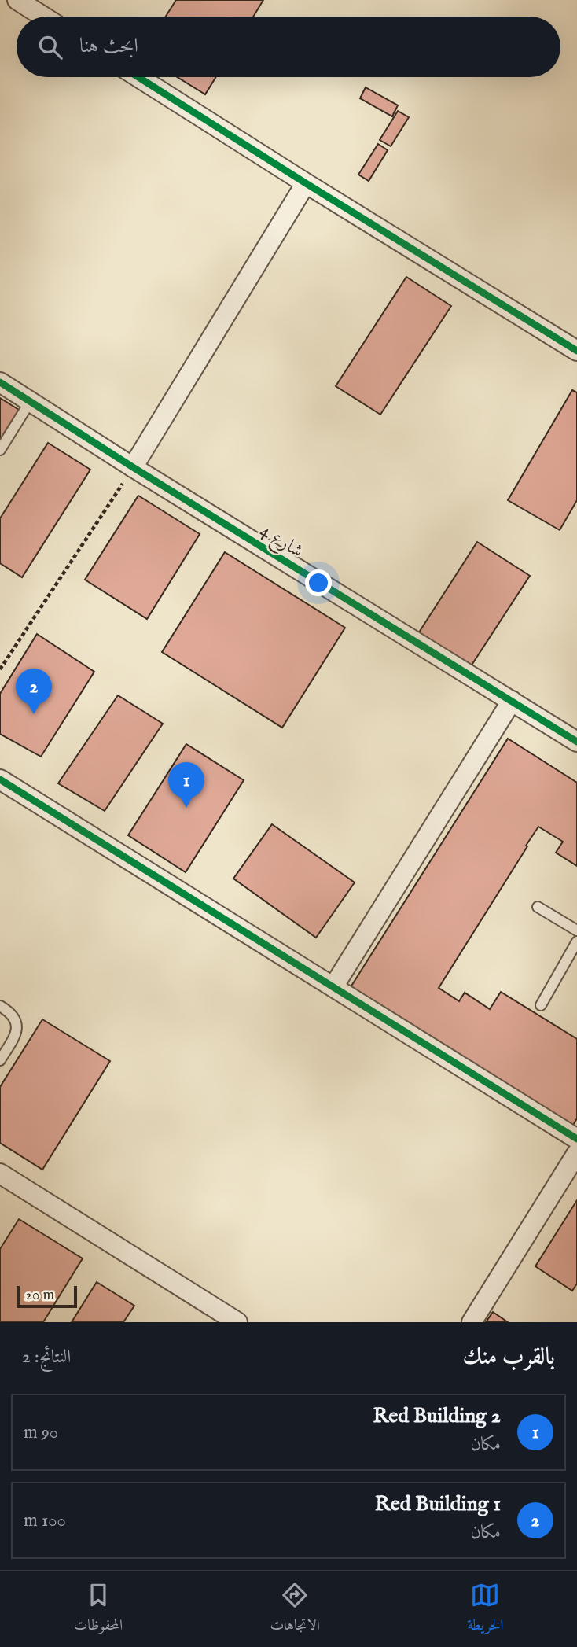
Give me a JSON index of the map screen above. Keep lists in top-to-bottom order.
{
  "streets": {
    "street": ["شارع 4"]
  },
  "scale_bar": "20 m",
  "page": {
    "search": "ابحث هنا",
    "pins": ["2", "1"],
    "scale": "20 m",
    "heading": ["بالقرب منك", "النتائج: 2"],
    "list": [
      {
        "mark": "1",
        "name": "Red Building 2",
        "note": "مكان",
        "value": "90 m"
      },
      {
        "mark": "2",
        "name": "Red Building 1",
        "note": "مكان",
        "value": "100 m"
      }
    ],
    "nav": ["الخريطة", "الاتجاهات", "المحفوظات"]
  }
}
